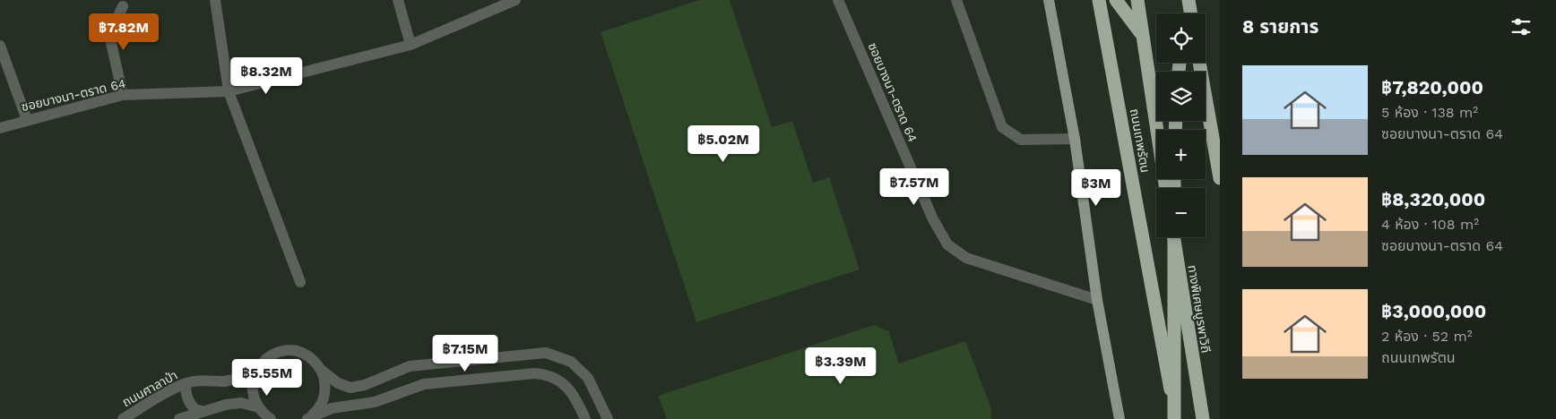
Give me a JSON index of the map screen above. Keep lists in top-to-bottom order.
{
  "streets": {
    "highway": ["ถนนเทพรัตน", "ทางพิเศษบูรพาวิถี"],
    "street": ["ซอยบางนา-ตราด 64", "ถนนศาลาป่า"]
  },
  "page": {
    "heading": "8 รายการ",
    "map_buttons": ["+", "−"],
    "price": [
      "฿7.82M",
      "฿8.32M",
      "฿5.02M",
      "฿7.57M",
      "฿3M",
      "฿7.15M",
      "฿3.39M",
      "฿5.55M"
    ],
    "list": [
      {
        "name": "฿7,820,000",
        "note": "5 ห้อง · 138 m² · ซอยบางนา-ตราด 64"
      },
      {
        "name": "฿8,320,000",
        "note": "4 ห้อง · 108 m² · ซอยบางนา-ตราด 64"
      },
      {
        "name": "฿3,000,000",
        "note": "2 ห้อง · 52 m² · ถนนเทพรัตน"
      }
    ]
  }
}
